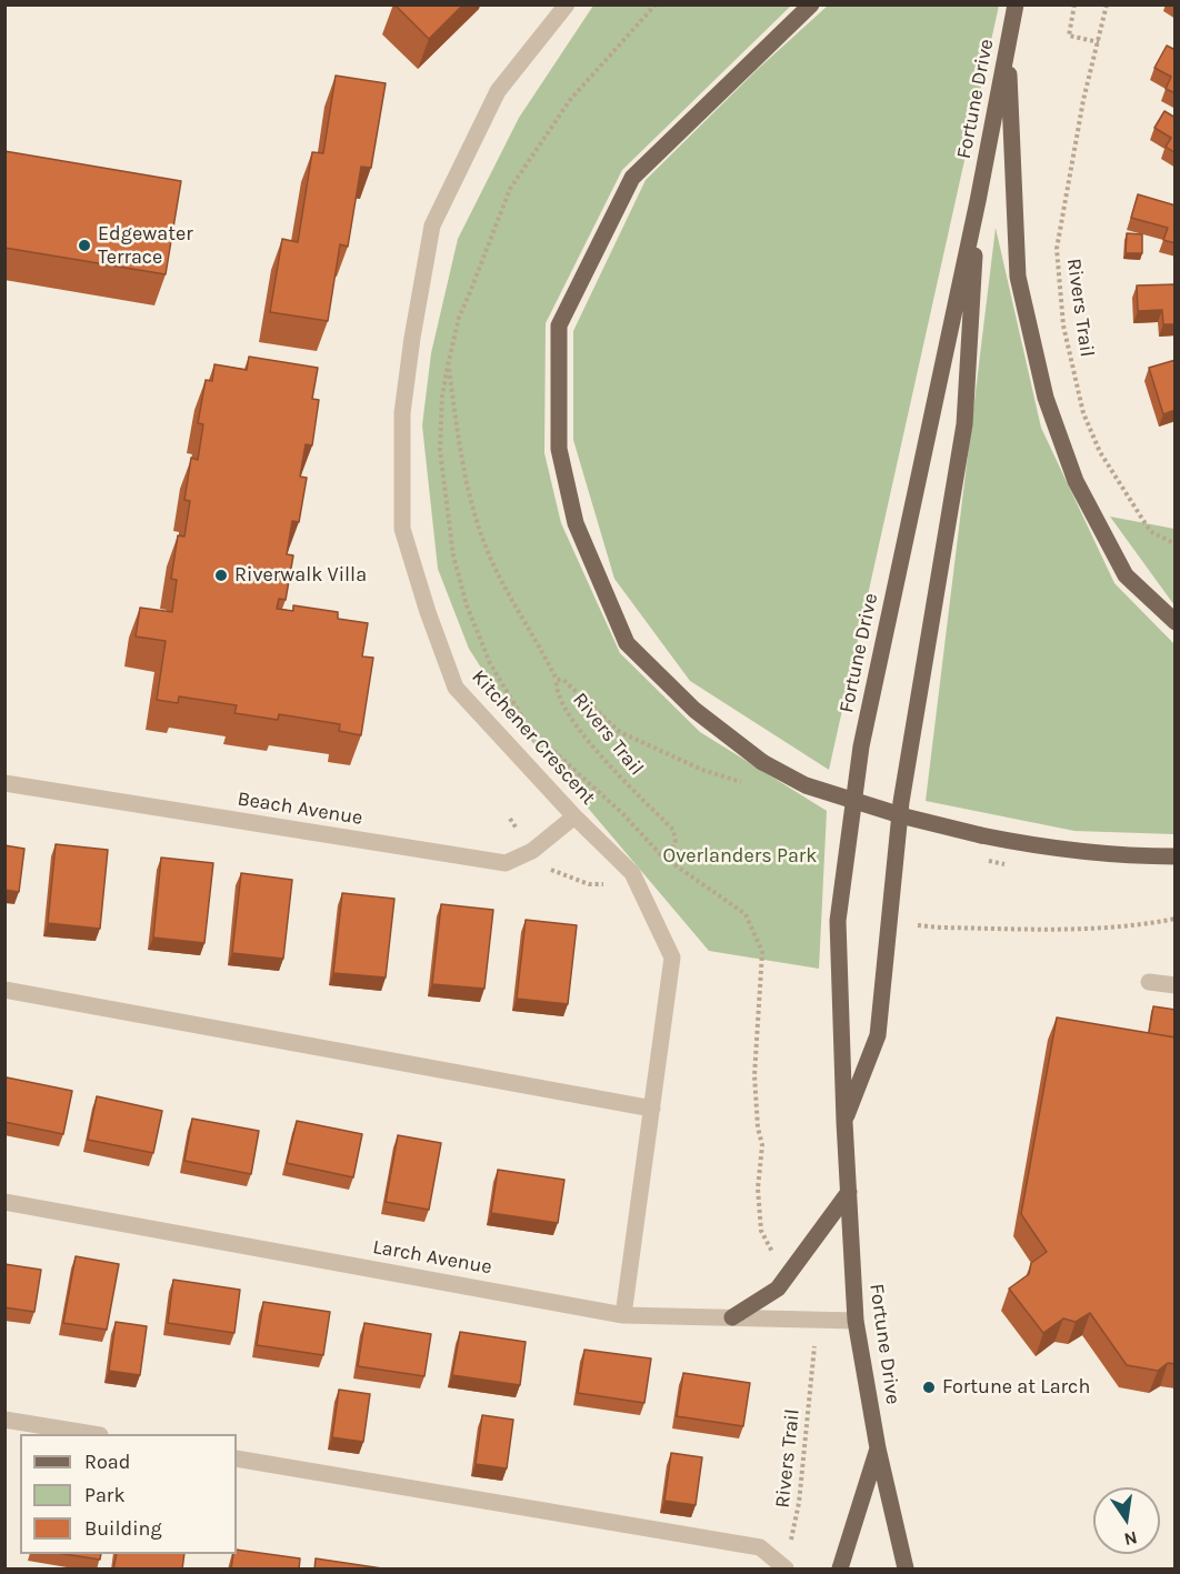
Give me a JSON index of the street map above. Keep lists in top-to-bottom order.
{
  "streets": {
    "main road": ["Fortune Drive"],
    "street": ["Kitchener Crescent", "Beach Avenue", "Larch Avenue"],
    "path": ["Rivers Trail"]
  },
  "crossings": [
    ["Fortune Drive", "Larch Avenue"],
    ["Kitchener Crescent", "Beach Avenue"],
    ["Kitchener Crescent", "Larch Avenue"]
  ],
  "parks": ["Overlanders Park"],
  "places": ["Edgewater Terrace", "Riverwalk Villa", "Fortune at Larch"],
  "legend": ["Road", "Park", "Building"],
  "north": "bottom"
}
